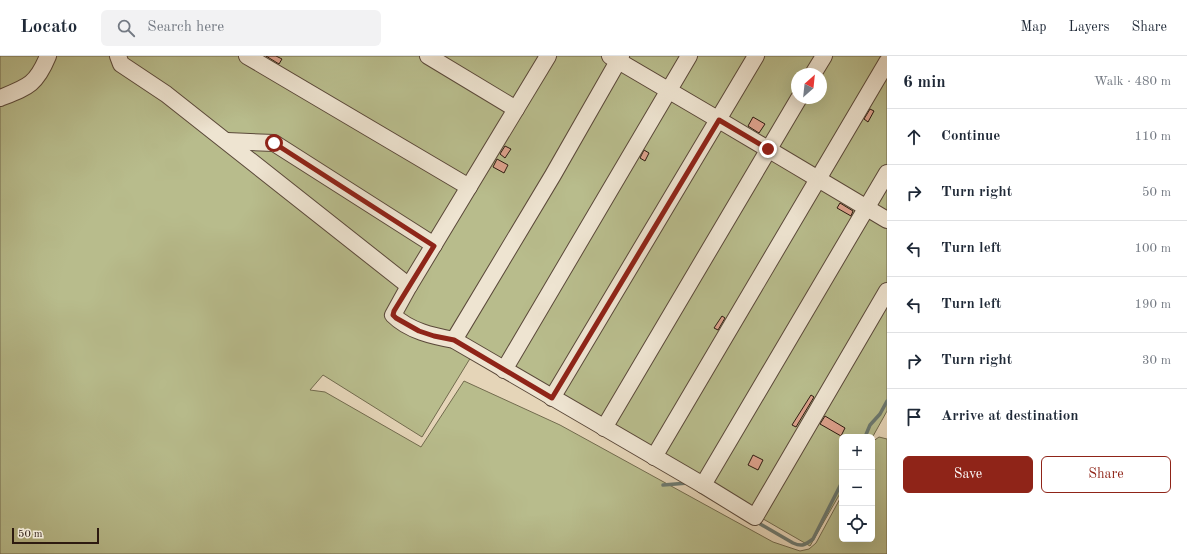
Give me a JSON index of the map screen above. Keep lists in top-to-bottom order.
{
  "scale_bar": "50 m",
  "north": "top right",
  "page": {
    "header": "Locato",
    "search": "Search here",
    "nav": ["Map", "Layers", "Share"],
    "heading": ["6 min", "Walk · 480 m"],
    "list": [
      ["Continue", "110 m"],
      ["Turn right", "50 m"],
      ["Turn left", "100 m"],
      ["Turn left", "190 m"],
      ["Turn right", "30 m"],
      "Arrive at destination"
    ],
    "map_buttons": ["+", "−"],
    "buttons": ["Save", "Share"],
    "scale": "50 m"
  }
}
